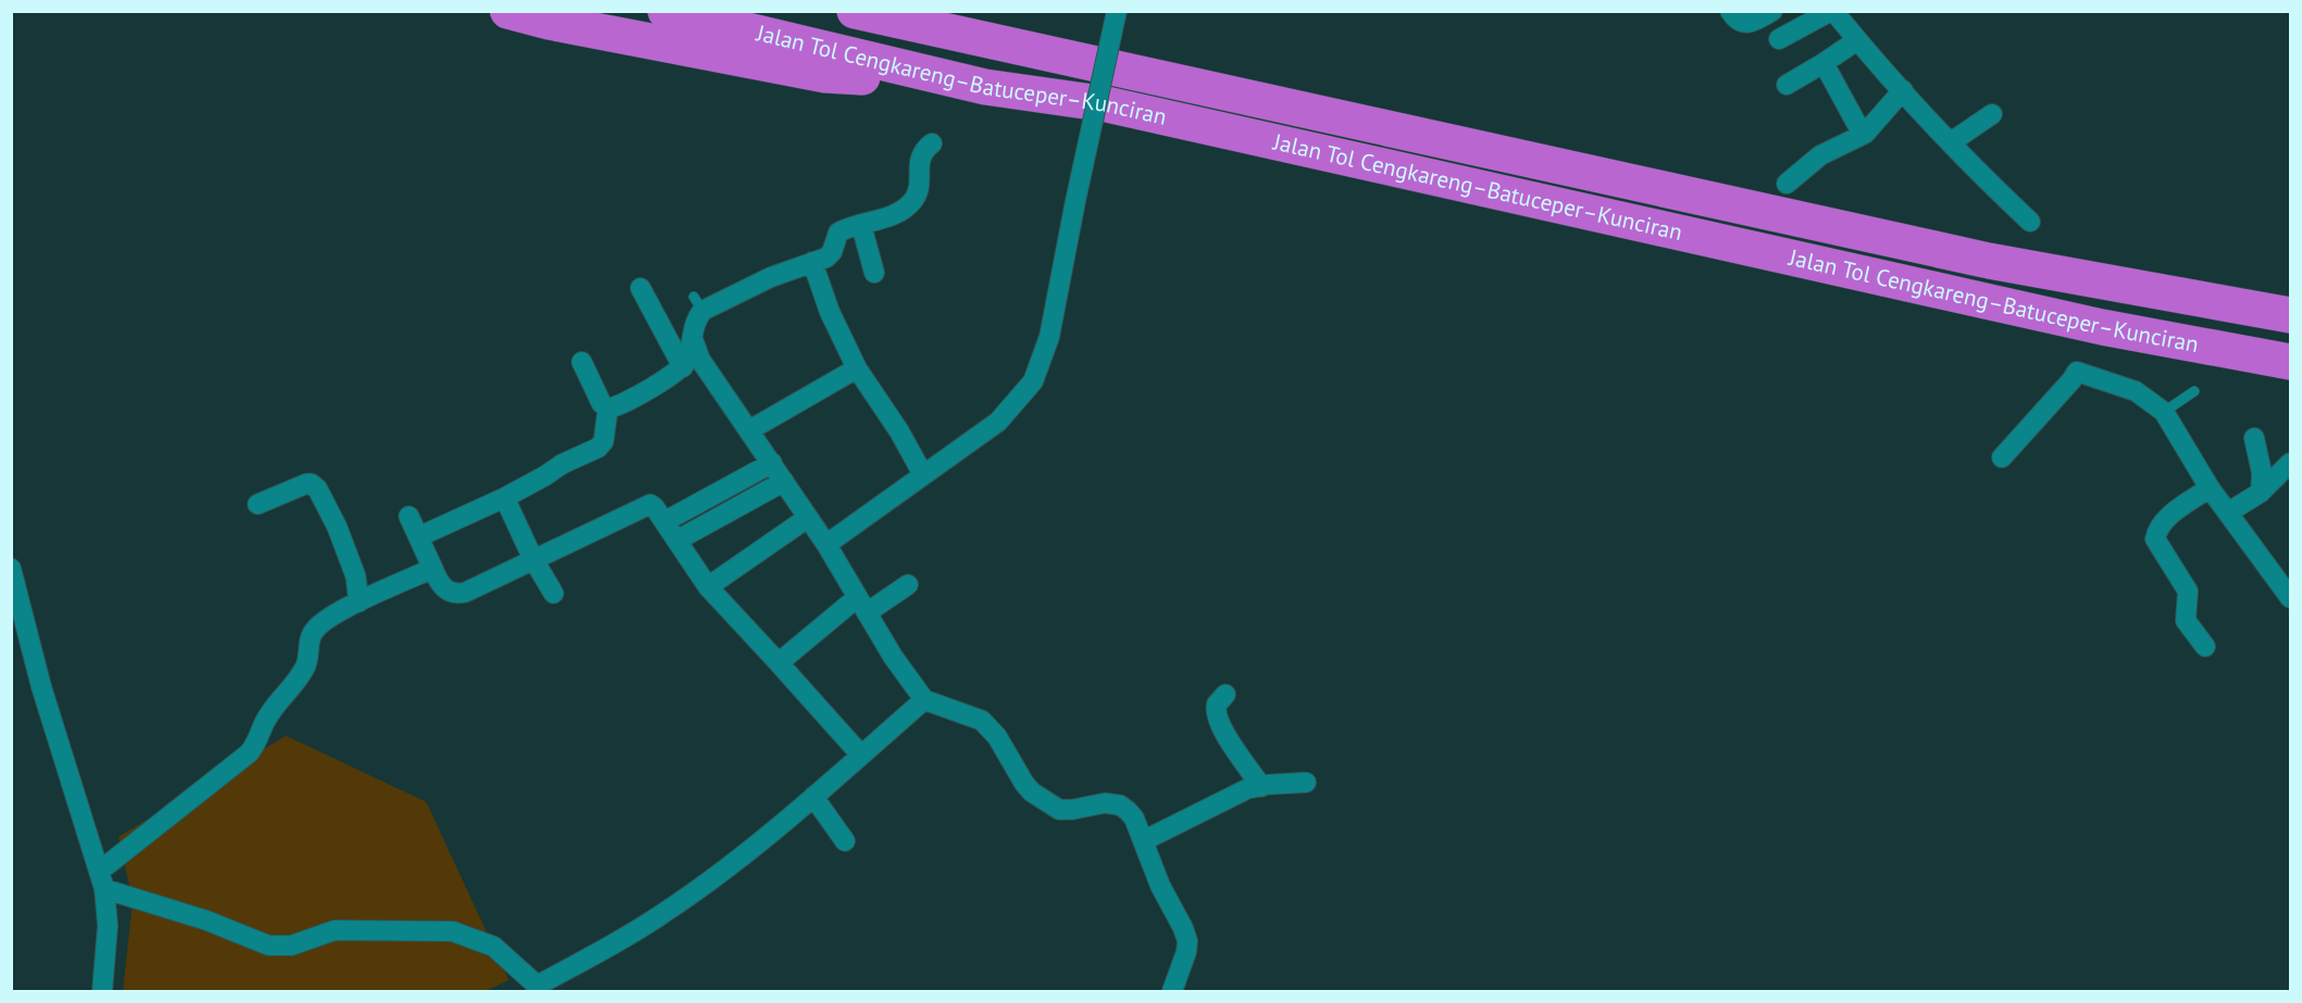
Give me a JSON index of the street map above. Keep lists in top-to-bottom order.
{
  "streets": {
    "highway": ["Jalan Tol Cengkareng–Batuceper–Kunciran"]
  }
}
